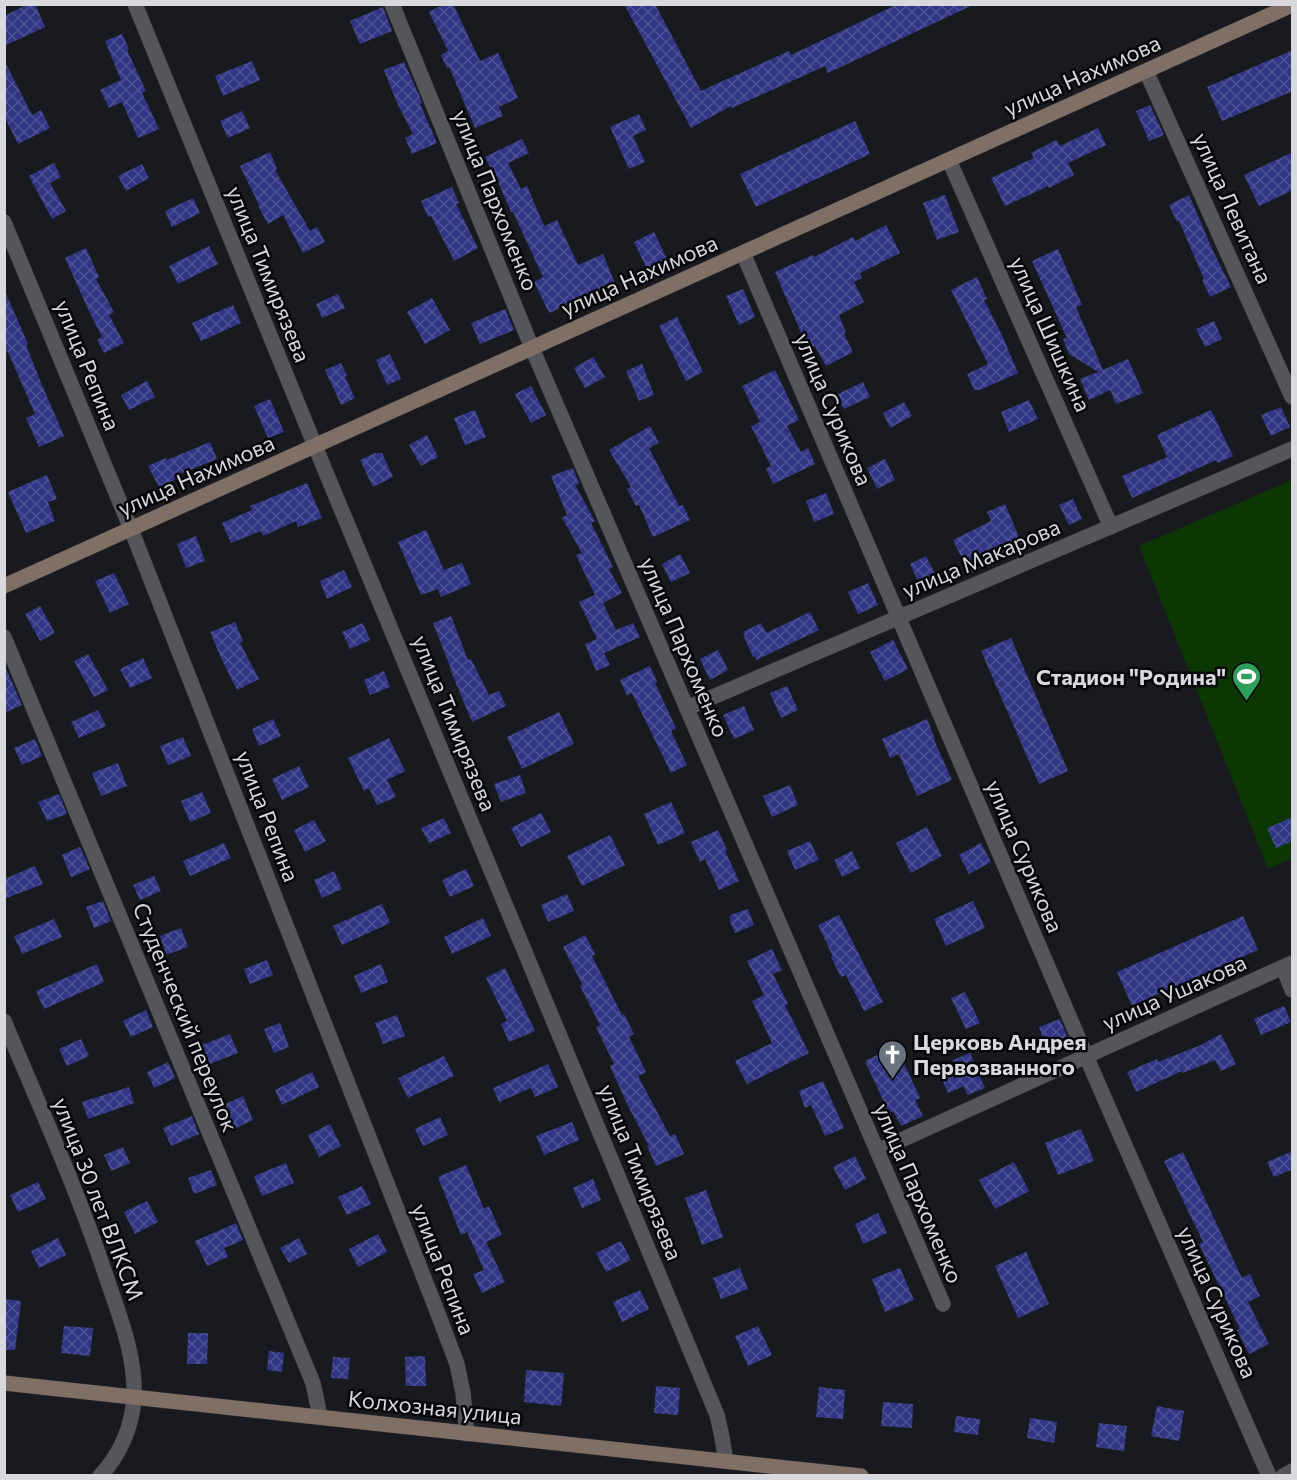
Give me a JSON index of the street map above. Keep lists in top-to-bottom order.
{
  "streets": {
    "street": [
      "улица Нахимова",
      "улица Пархоменко",
      "улица Левитана",
      "улица Тимирязева",
      "улица Шишкина",
      "улица Репина",
      "улица Сурикова",
      "улица Макарова",
      "улица Ушакова",
      "Студенческий переулок",
      "улица 30 лет ВЛКСМ",
      "Колхозная улица"
    ]
  },
  "crossings": [
    ["улица Нахимова", "улица Пархоменко"],
    ["улица Нахимова", "улица Левитана"],
    ["улица Нахимова", "улица Тимирязева"],
    ["улица Нахимова", "улица Шишкина"],
    ["улица Нахимова", "улица Репина"],
    ["улица Нахимова", "улица Сурикова"],
    ["улица Пархоменко", "улица Макарова"],
    ["улица Пархоменко", "улица Ушакова"],
    ["улица Тимирязева", "Колхозная улица"],
    ["улица Шишкина", "улица Макарова"],
    ["улица Репина", "Колхозная улица"],
    ["улица Сурикова", "улица Макарова"],
    ["улица Сурикова", "улица Ушакова"],
    ["Студенческий переулок", "Колхозная улица"],
    ["улица 30 лет ВЛКСМ", "Колхозная улица"]
  ],
  "places": {
    "sports": ["Стадион \"Родина\""],
    "church": ["Церковь Андрея Первозванного"]
  }
}
